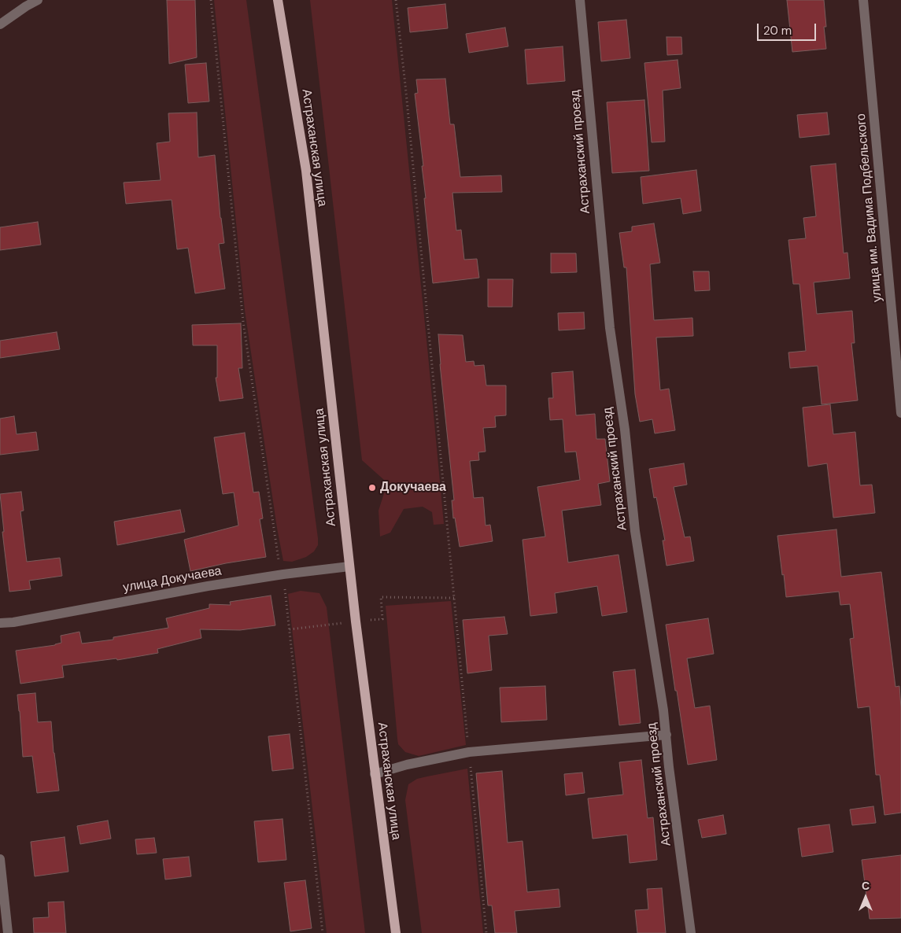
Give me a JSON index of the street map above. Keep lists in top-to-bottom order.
{
  "streets": {
    "main road": ["Астраханская улица"],
    "street": ["Астраханский проезд", "улица им. Вадима Подбельского", "улица Докучаева"]
  },
  "crossings": [
    ["Астраханская улица", "улица Докучаева"]
  ],
  "places": ["Докучаева"],
  "scale_bar": "20 m",
  "north": "top"
}
